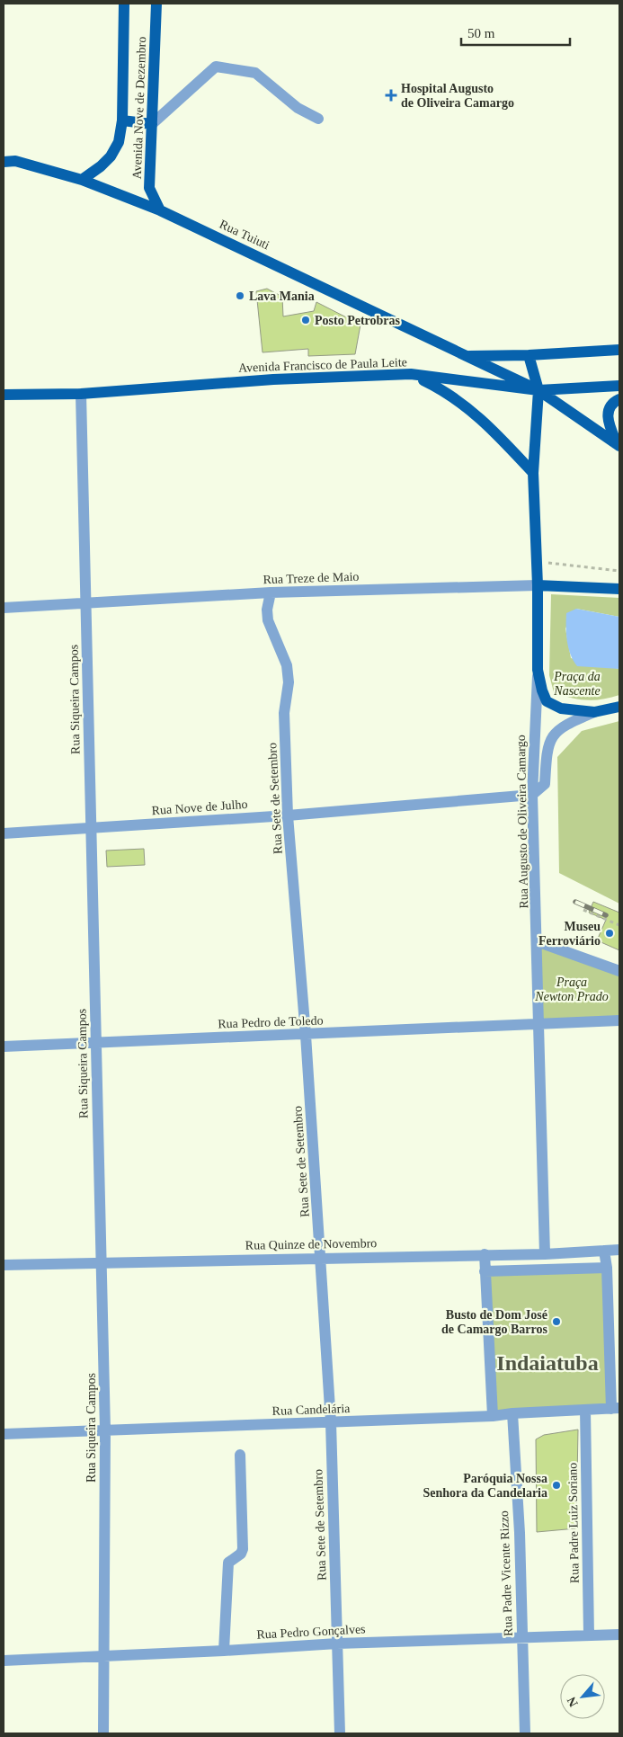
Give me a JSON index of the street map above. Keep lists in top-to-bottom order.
{
  "streets": {
    "main road": [
      "Avenida Nove de Dezembro",
      "Rua Tuiuti",
      "Avenida Francisco de Paula Leite",
      "Rua Treze de Maio",
      "Rua Augusto de Oliveira Camargo"
    ],
    "street": [
      "Rua Siqueira Campos",
      "Rua Sete de Setembro",
      "Rua Nove de Julho",
      "Rua Pedro de Toledo",
      "Rua Quinze de Novembro",
      "Rua Candelária",
      "Rua Padre Luiz Soriano",
      "Rua Padre Vicente Rizzo",
      "Rua Pedro Gonçalves"
    ]
  },
  "crossings": [
    ["Avenida Nove de Dezembro", "Rua Tuiuti"],
    ["Rua Tuiuti", "Avenida Francisco de Paula Leite"],
    ["Rua Tuiuti", "Rua Augusto de Oliveira Camargo"],
    ["Avenida Francisco de Paula Leite", "Rua Siqueira Campos"],
    ["Avenida Francisco de Paula Leite", "Rua Augusto de Oliveira Camargo"],
    ["Rua Treze de Maio", "Rua Siqueira Campos"],
    ["Rua Treze de Maio", "Rua Sete de Setembro"],
    ["Rua Treze de Maio", "Rua Augusto de Oliveira Camargo"],
    ["Rua Siqueira Campos", "Rua Nove de Julho"],
    ["Rua Siqueira Campos", "Rua Pedro de Toledo"],
    ["Rua Siqueira Campos", "Rua Quinze de Novembro"],
    ["Rua Siqueira Campos", "Rua Candelária"],
    ["Rua Siqueira Campos", "Rua Pedro Gonçalves"],
    ["Rua Sete de Setembro", "Rua Nove de Julho"],
    ["Rua Sete de Setembro", "Rua Pedro de Toledo"],
    ["Rua Sete de Setembro", "Rua Quinze de Novembro"],
    ["Rua Sete de Setembro", "Rua Candelária"],
    ["Rua Sete de Setembro", "Rua Pedro Gonçalves"],
    ["Rua Nove de Julho", "Rua Augusto de Oliveira Camargo"],
    ["Rua Augusto de Oliveira Camargo", "Rua Pedro de Toledo"],
    ["Rua Augusto de Oliveira Camargo", "Rua Quinze de Novembro"],
    ["Rua Candelária", "Rua Padre Luiz Soriano"],
    ["Rua Candelária", "Rua Padre Vicente Rizzo"],
    ["Rua Padre Luiz Soriano", "Rua Pedro Gonçalves"],
    ["Rua Padre Vicente Rizzo", "Rua Pedro Gonçalves"]
  ],
  "districts": ["Indaiatuba"],
  "parks": ["Praça da Nascente", "Praça Newton Prado"],
  "places": {
    "health": ["Hospital Augusto de Oliveira Camargo"],
    "other": [
      "Lava Mania",
      "Posto Petrobras",
      "Museu Ferroviário",
      "Busto de Dom José de Camargo Barros",
      "Paróquia Nossa Senhora da Candelaria"
    ]
  },
  "scale_bar": "50 m",
  "north": "bottom left"
}
